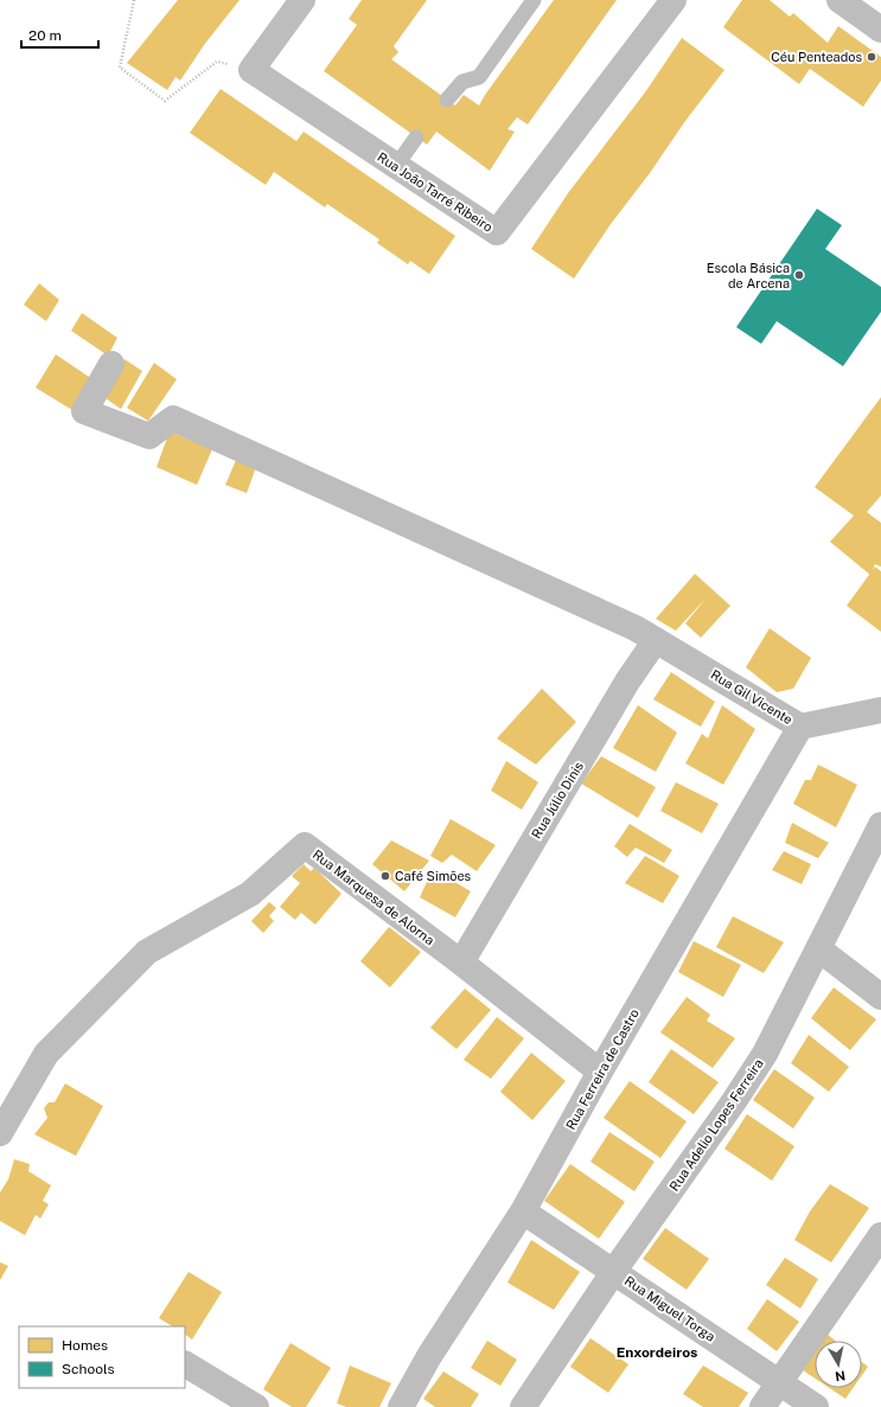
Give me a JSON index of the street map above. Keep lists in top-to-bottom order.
{
  "streets": {
    "street": [
      "Rua João Tarré Ribeiro",
      "Rua Gil Vicente",
      "Rua Júlio Dinis",
      "Rua Marquesa de Alorna",
      "Rua Ferreira de Castro",
      "Rua Adelio Lopes Ferreira",
      "Rua Miguel Torga"
    ]
  },
  "crossings": [
    ["Rua Gil Vicente", "Rua Júlio Dinis"],
    ["Rua Gil Vicente", "Rua Ferreira de Castro"],
    ["Rua Júlio Dinis", "Rua Marquesa de Alorna"],
    ["Rua Marquesa de Alorna", "Rua Ferreira de Castro"],
    ["Rua Ferreira de Castro", "Rua Miguel Torga"],
    ["Rua Adelio Lopes Ferreira", "Rua Miguel Torga"]
  ],
  "districts": ["Enxordeiros"],
  "places": ["Céu Penteados", "Escola Básica de Arcena", "Café Simões"],
  "legend": ["Homes", "Schools"],
  "scale_bar": "20 m",
  "north": "bottom"
}
